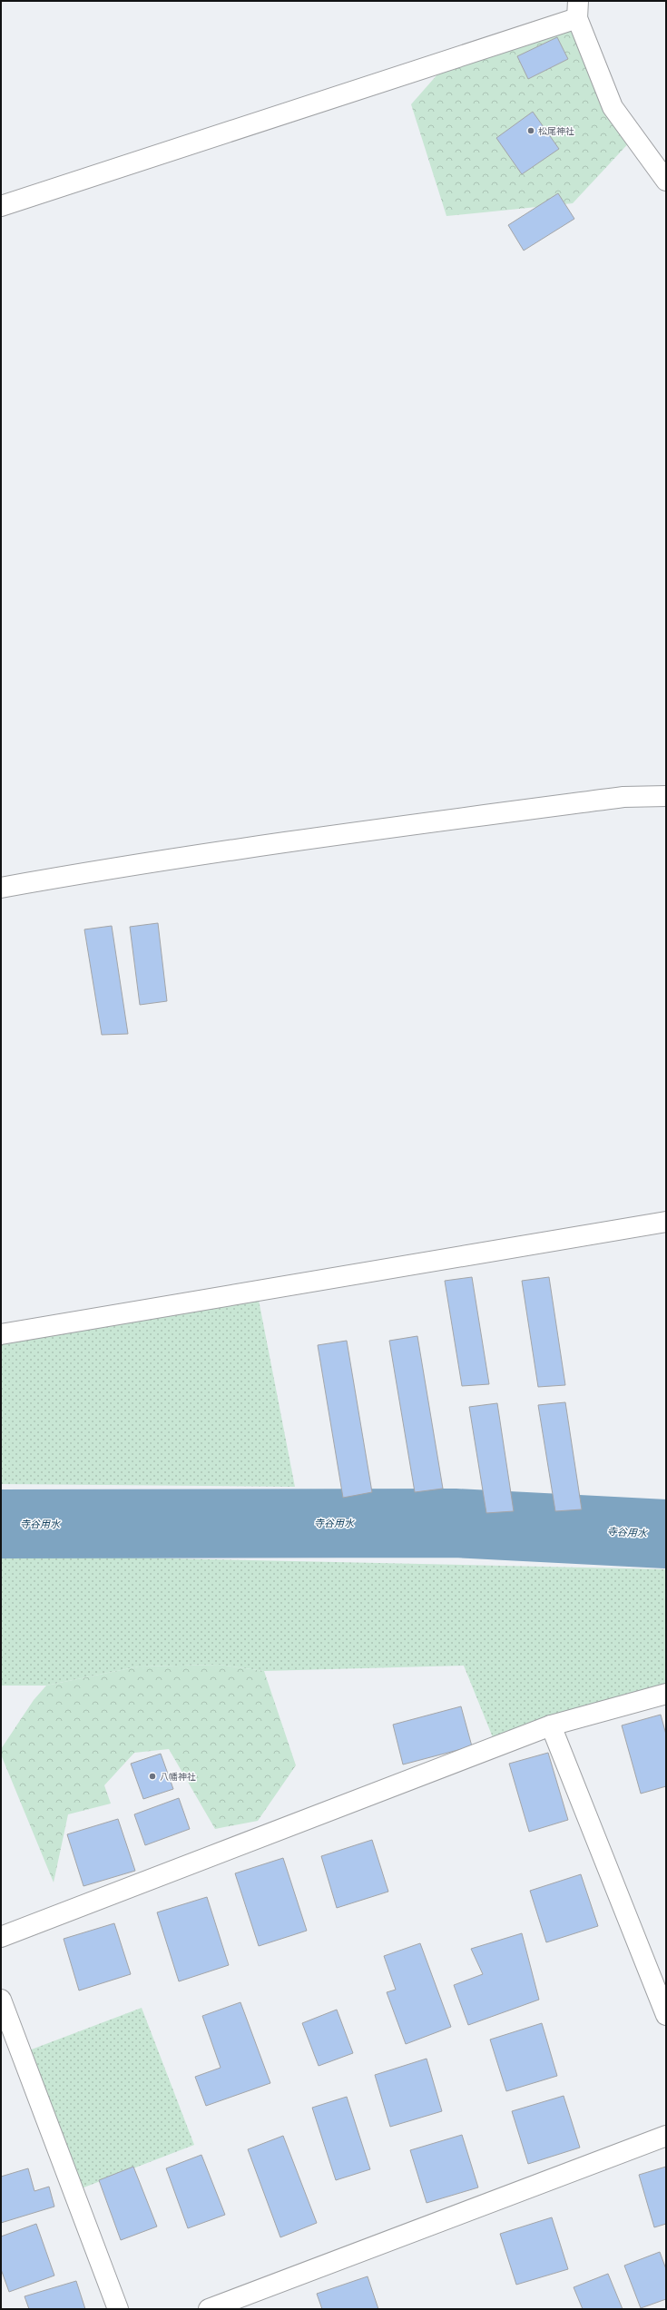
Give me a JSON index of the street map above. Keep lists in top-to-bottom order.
{
  "water": ["寺谷用水"],
  "places": ["松尾神社", "八幡神社"]
}
